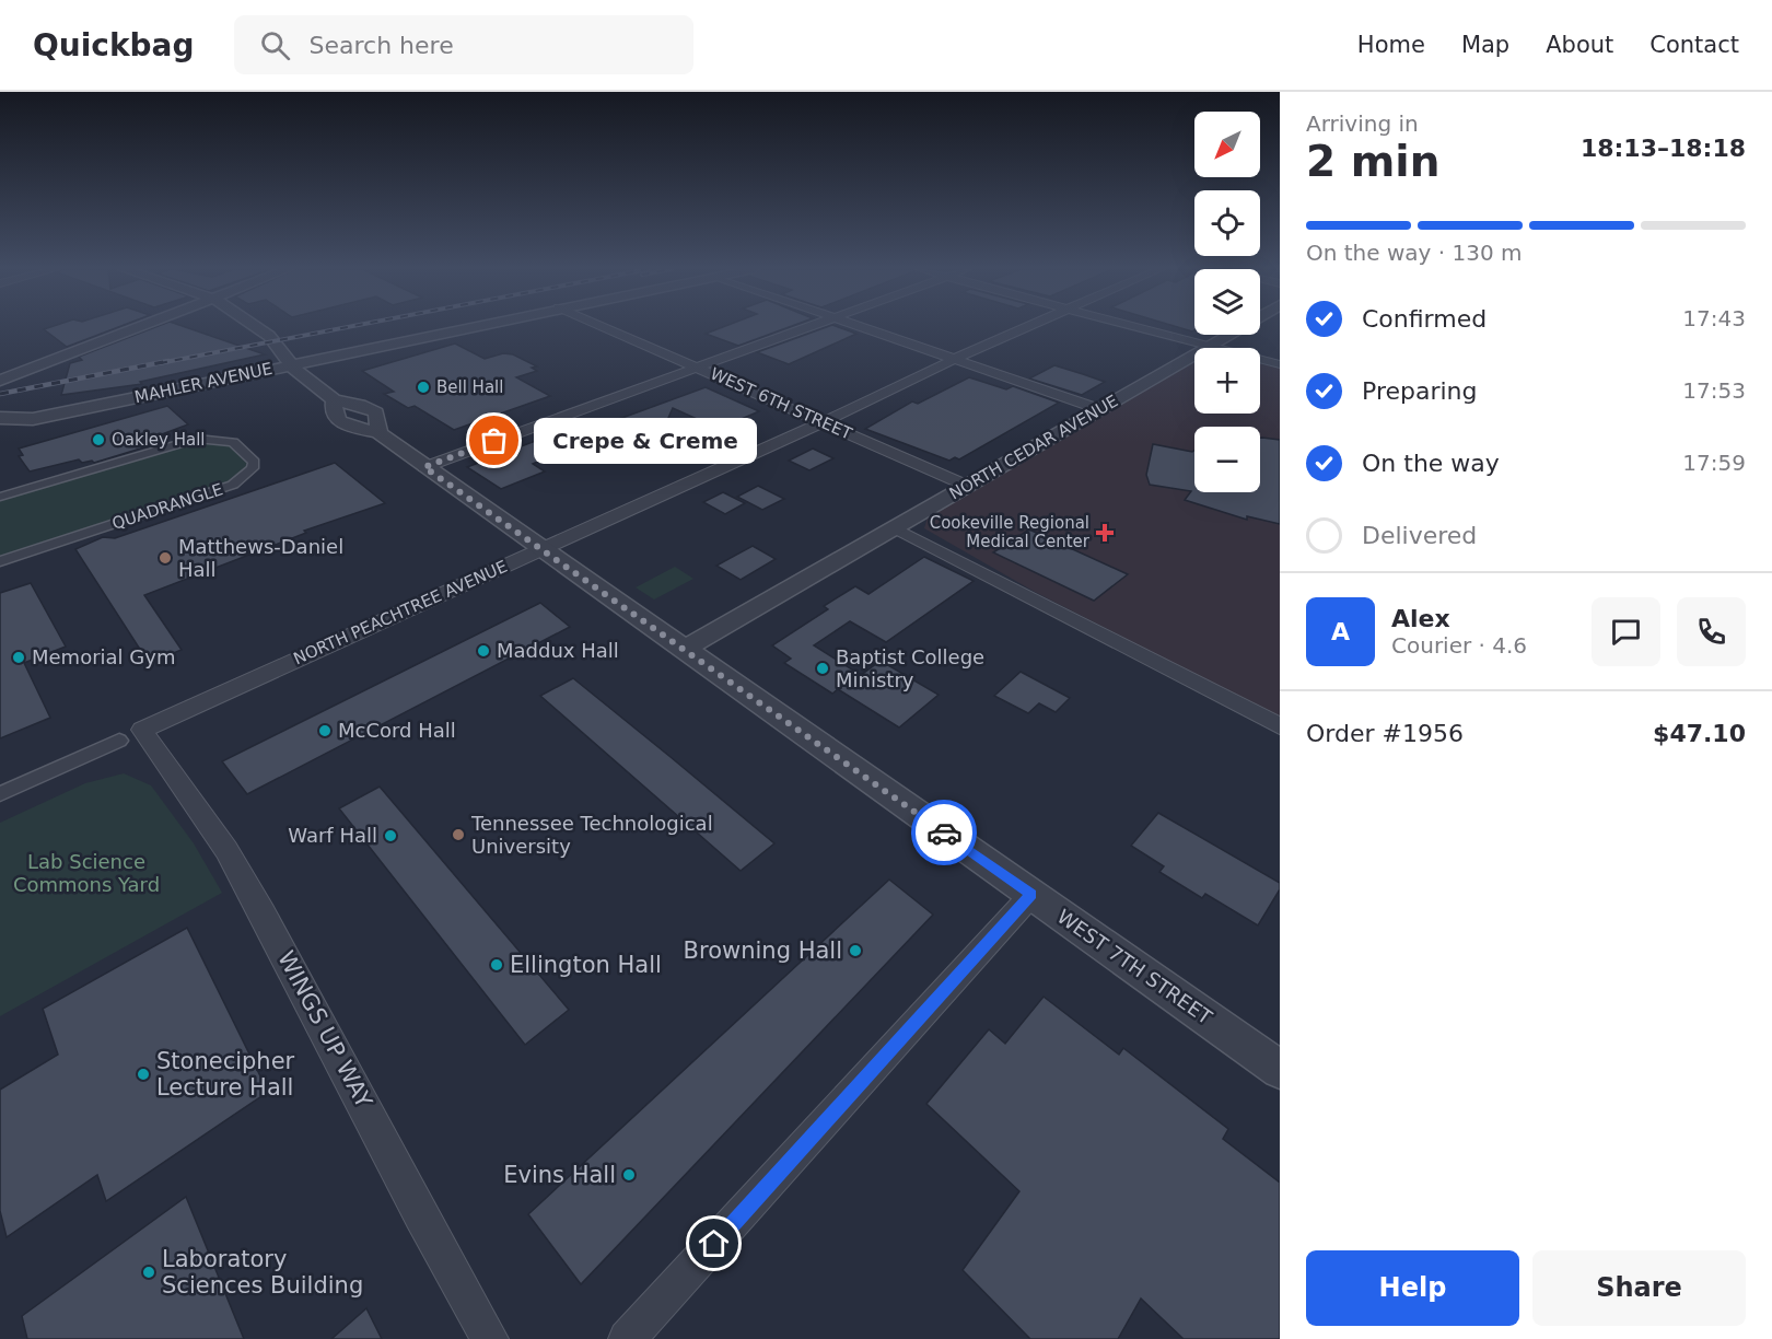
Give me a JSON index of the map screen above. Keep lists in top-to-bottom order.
{
  "streets": {
    "street": [
      "MAHLER AVENUE",
      "WEST 6TH STREET",
      "NORTH CEDAR AVENUE",
      "QUADRANGLE",
      "NORTH PEACHTREE AVENUE",
      "WEST 7TH STREET",
      "WINGS UP WAY"
    ]
  },
  "crossings": [
    ["MAHLER AVENUE", "WEST 7TH STREET"],
    ["WEST 6TH STREET", "NORTH CEDAR AVENUE"],
    ["WEST 6TH STREET", "NORTH PEACHTREE AVENUE"],
    ["NORTH CEDAR AVENUE", "WEST 7TH STREET"],
    ["NORTH PEACHTREE AVENUE", "WEST 7TH STREET"],
    ["NORTH PEACHTREE AVENUE", "WINGS UP WAY"]
  ],
  "parks": ["Lab Science Commons Yard"],
  "places": {
    "other": [
      "Bell Hall",
      "Oakley Hall",
      "Crepe & Creme",
      "Matthews-Daniel Hall",
      "Maddux Hall",
      "Memorial Gym",
      "Baptist College Ministry",
      "McCord Hall",
      "Tennessee Technological University",
      "Warf Hall",
      "Browning Hall",
      "Ellington Hall",
      "Stonecipher Lecture Hall",
      "Evins Hall",
      "Laboratory Sciences Building"
    ],
    "health": ["Cookeville Regional Medical Center"]
  },
  "north": "bottom left",
  "page": {
    "header": "Quickbag",
    "search": "Search here",
    "nav": [
      "Home",
      "Map",
      "About",
      "Contact"
    ],
    "heading": ["2 min", "Arriving in", "18:13–18:18"],
    "panel": [
      "Alex",
      "Courier · 4.6",
      "Order #1956",
      "$47.10"
    ],
    "map_buttons": ["+", "−"],
    "bar": "On the way · 130 m",
    "list": [
      ["Confirmed", "17:43"],
      ["Preparing", "17:53"],
      ["On the way", "17:59"],
      "Delivered"
    ],
    "bubble": "Crepe & Creme",
    "round": "A",
    "buttons": ["Help", "Share"]
  }
}
